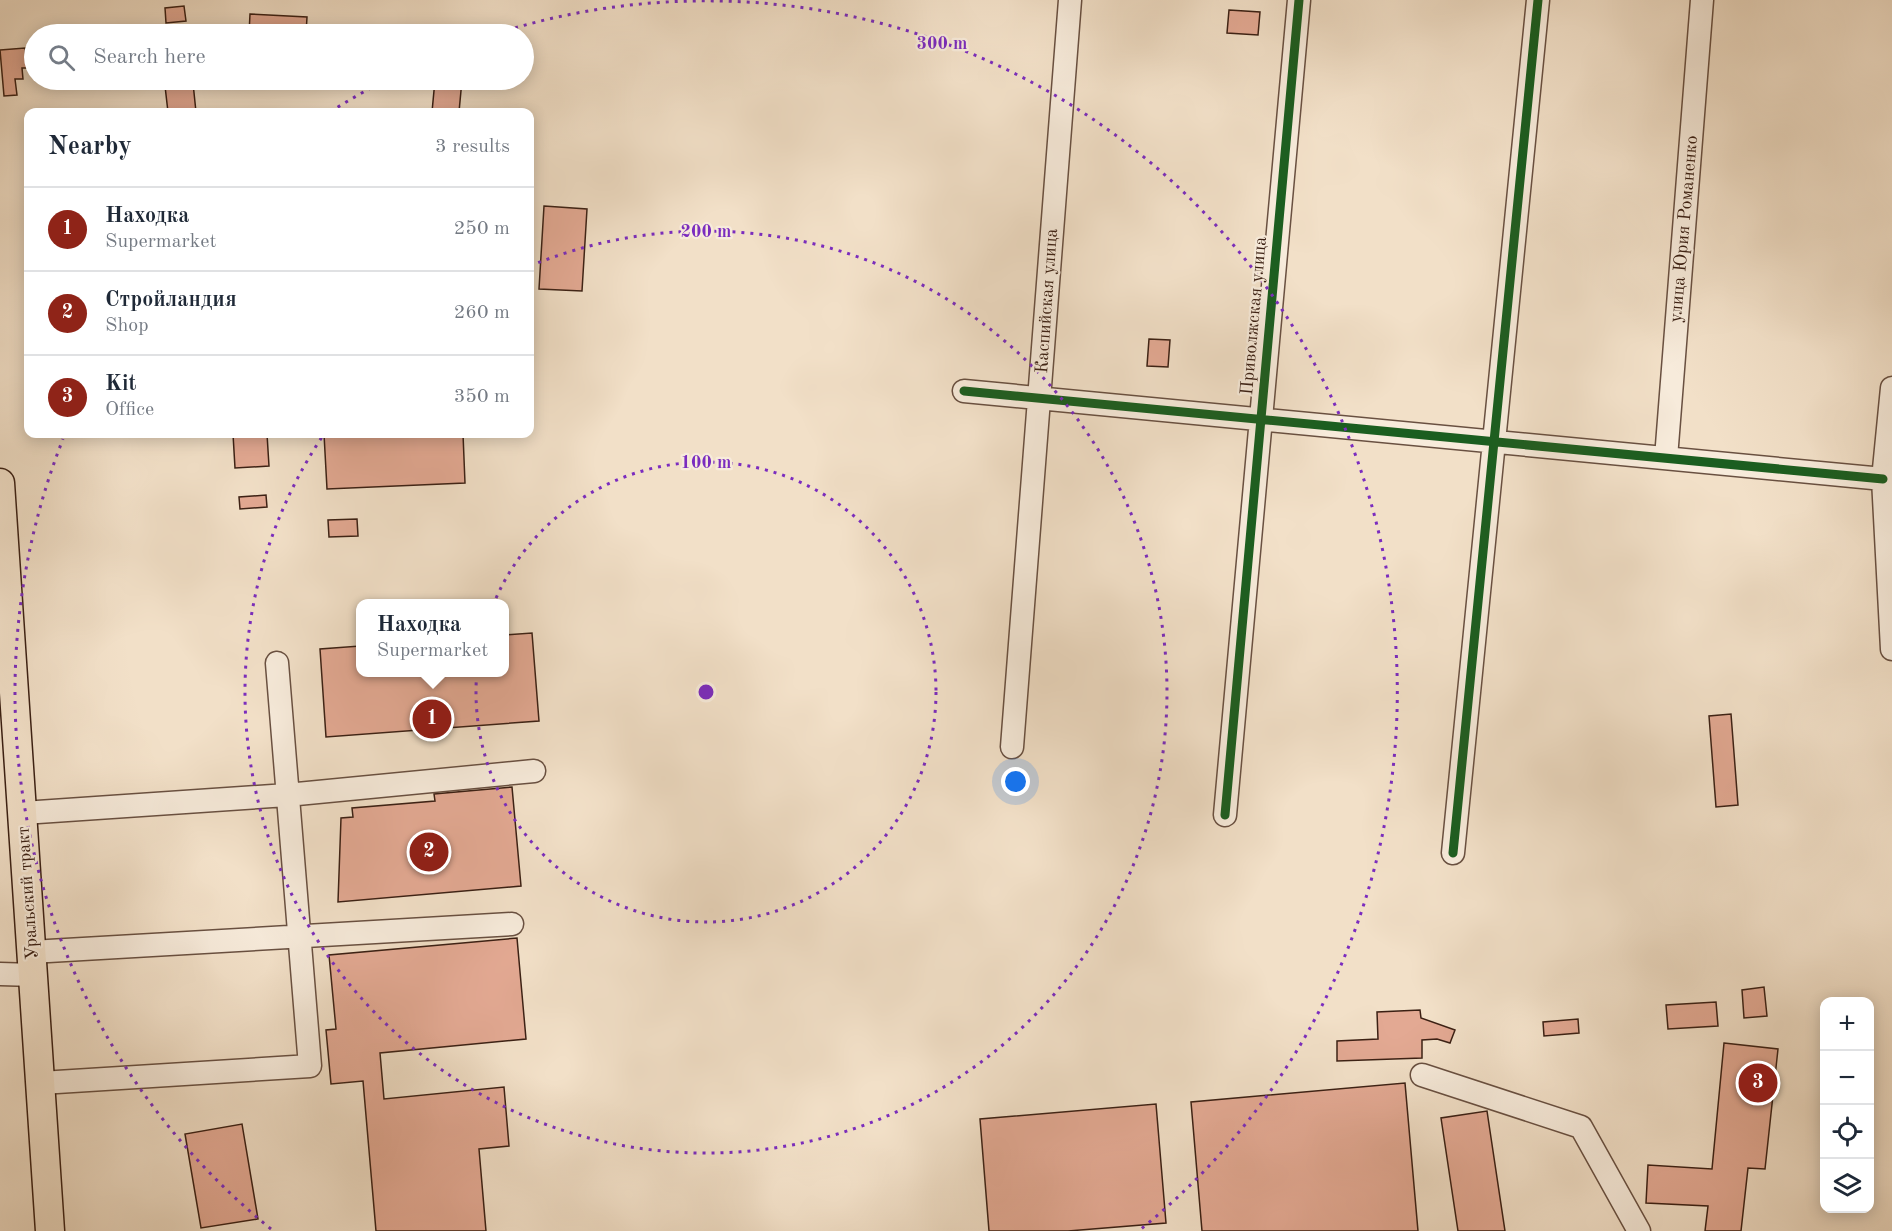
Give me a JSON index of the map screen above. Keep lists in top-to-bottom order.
{
  "streets": {
    "main road": ["Уральский тракт"],
    "street": ["улица Юрия Романенко", "Каспийская улица", "Приволжская улица"]
  },
  "page": {
    "search": "Search here",
    "heading": ["Nearby", "3 results"],
    "list": [
      {
        "mark": "1",
        "name": "Находка",
        "note": "Supermarket",
        "value": "250 m"
      },
      {
        "mark": "2",
        "name": "Стройландия",
        "note": "Shop",
        "value": "260 m"
      },
      {
        "mark": "3",
        "name": "Kit",
        "note": "Office",
        "value": "350 m"
      }
    ],
    "popup": ["Находка", "Supermarket"],
    "pins": ["1", "2", "3"],
    "map_buttons": ["+", "−"]
  },
  "rings": ["300 m", "200 m", "100 m"]
}
